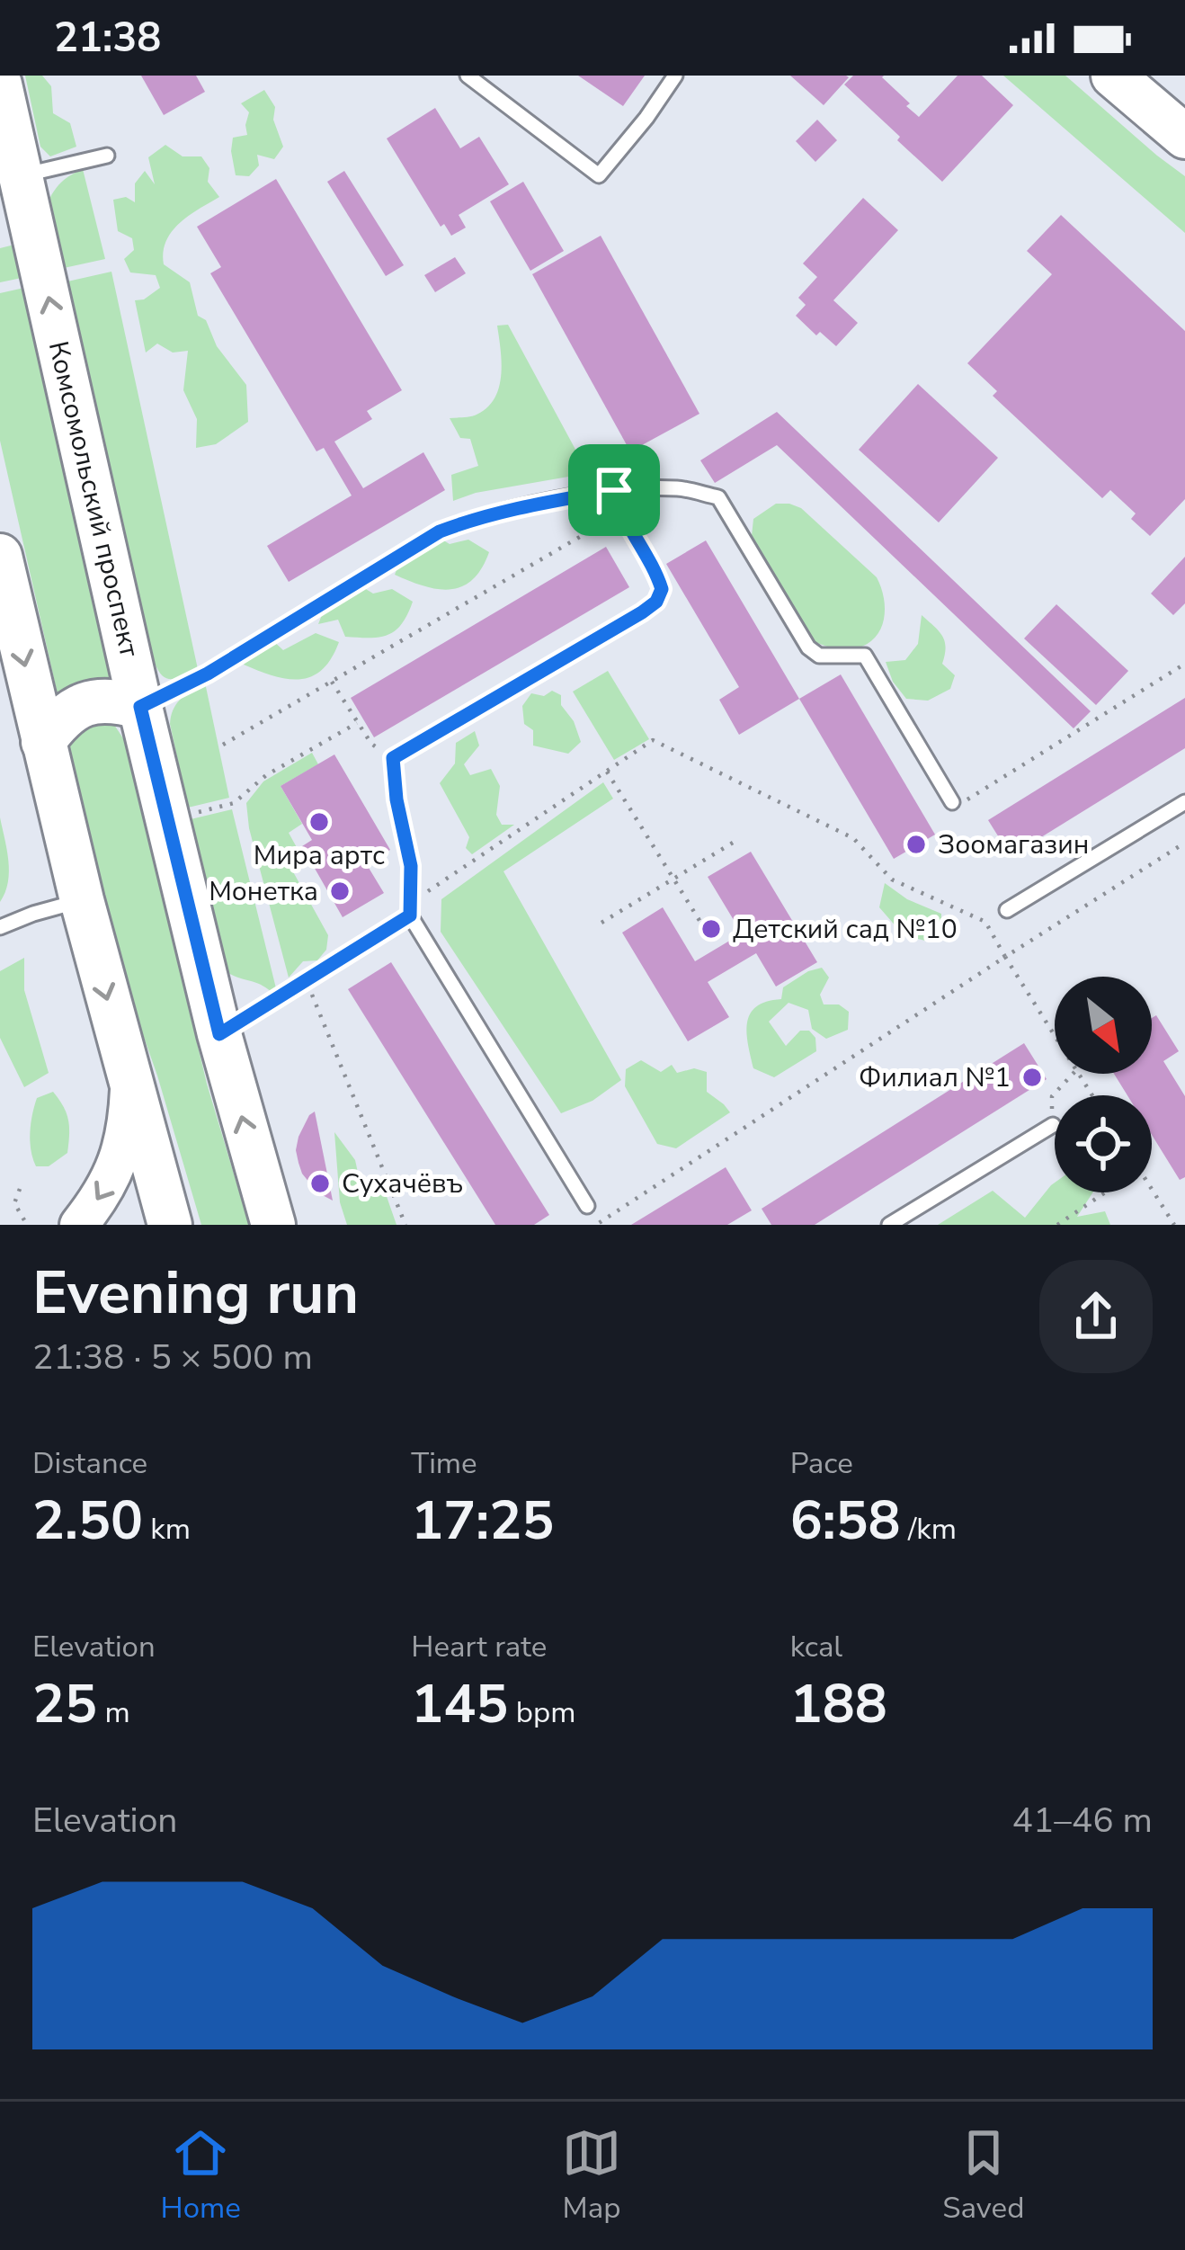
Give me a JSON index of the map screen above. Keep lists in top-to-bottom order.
{
  "streets": {
    "main road": ["Комсомольский проспект"]
  },
  "places": [
    "Мира артс",
    "Зоомагазин",
    "Монетка",
    "Детский сад №10",
    "Филиал №1",
    "Сухачёвъ"
  ],
  "north": "bottom right",
  "page": {
    "status": "21:38",
    "heading": ["Evening run", "21:38 · 5 × 500 m"],
    "stats": [
      ["Distance", "2.50 km"],
      ["Time", "17:25"],
      ["Pace", "6:58 /km"],
      ["Elevation", "25 m"],
      ["Heart rate", "145 bpm"],
      ["kcal", "188"]
    ],
    "chart": ["Elevation", "41–46 m"],
    "tabs": ["Home", "Map", "Saved"]
  }
}
